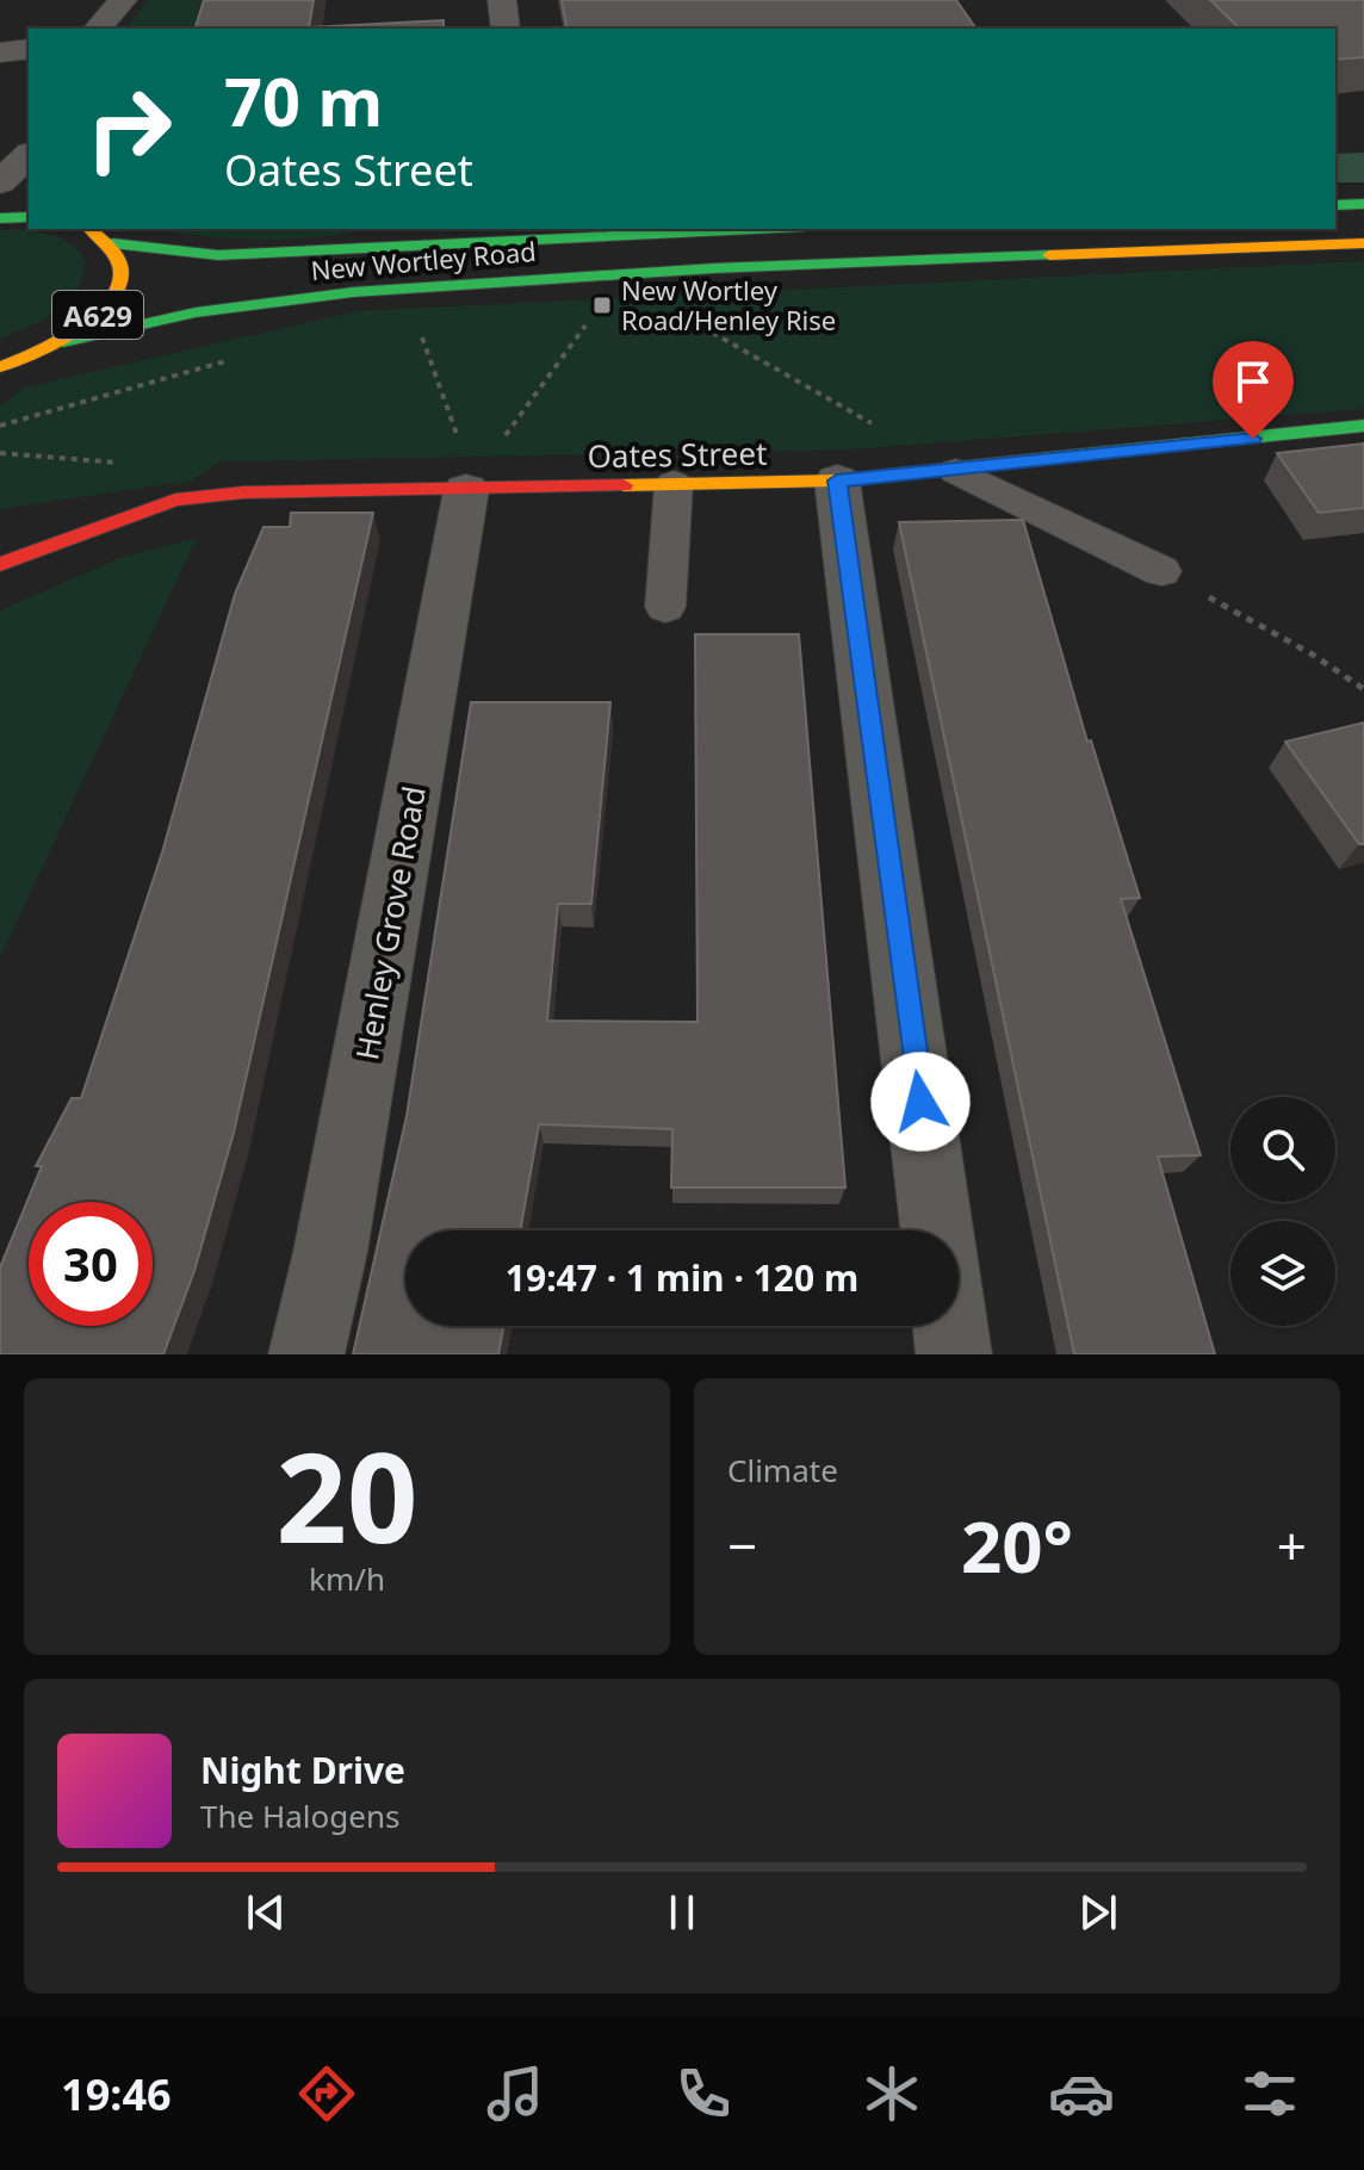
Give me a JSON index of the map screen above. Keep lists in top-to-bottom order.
{
  "streets": {
    "main road": ["New Wortley Road", "A629", "Oates Street"],
    "street": ["Henley Grove Road"]
  },
  "crossings": [
    ["New Wortley Road", "A629"],
    ["Oates Street", "Henley Grove Road"]
  ],
  "places": {
    "transit": ["New Wortley Road/Henley Rise"]
  },
  "page": {
    "turn": ["70 m", "Oates Street"],
    "limit": "30",
    "trip": "19:47 · 1 min · 120 m",
    "tile": [
      ["20", "km/h"],
      "Climate"
    ],
    "heat": ["−", "20°", "+"],
    "song": ["Night Drive", "The Halogens"],
    "tabs": "19:46"
  }
}
